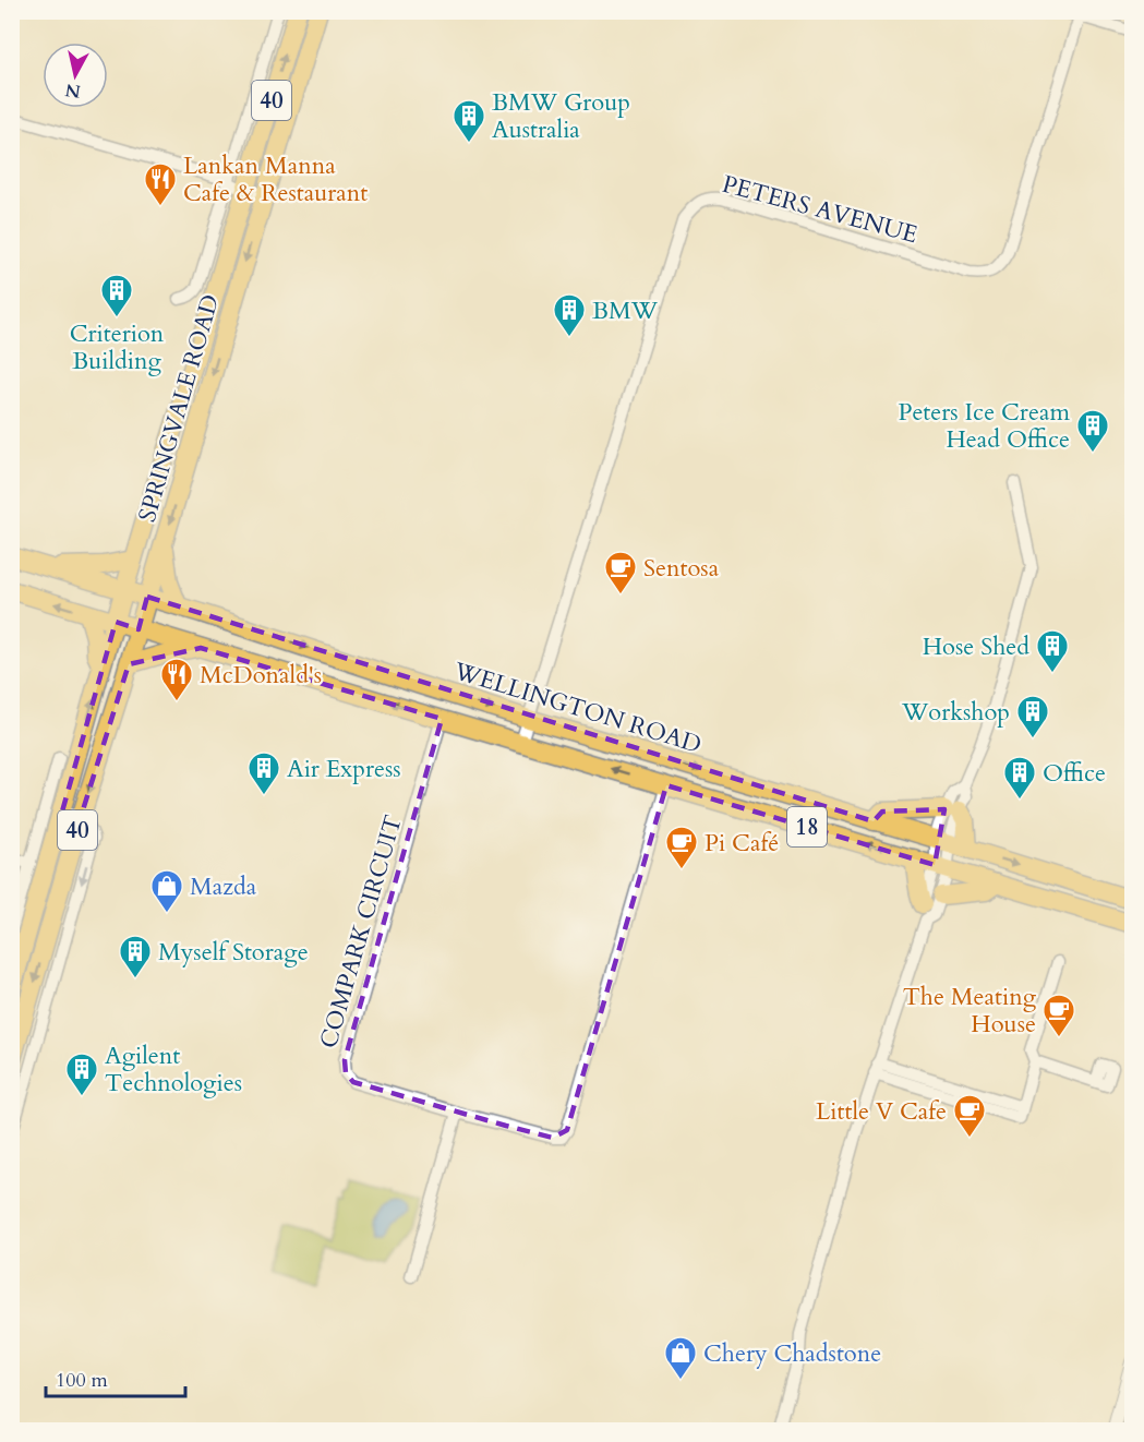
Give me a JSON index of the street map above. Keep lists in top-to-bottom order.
{
  "streets": {
    "highway": [
      "40",
      "SPRINGVALE ROAD",
      "WELLINGTON ROAD",
      "18"
    ],
    "street": ["PETERS AVENUE", "COMPARK CIRCUIT"]
  },
  "crossings": [
    ["PETERS AVENUE", "WELLINGTON ROAD"],
    ["SPRINGVALE ROAD", "WELLINGTON ROAD"],
    ["WELLINGTON ROAD", "COMPARK CIRCUIT"]
  ],
  "places": {
    "building": [
      "BMW Group Australia",
      "Criterion Building",
      "BMW",
      "Peters Ice Cream Head Office",
      "Hose Shed",
      "Workshop",
      "Air Express",
      "Office",
      "Myself Storage",
      "Agilent Technologies"
    ],
    "restaurant": ["Lankan Manna Cafe & Restaurant", "McDonald's"],
    "cafe": [
      "Sentosa",
      "Pi Café",
      "The Meating House",
      "Little V Cafe"
    ],
    "shop": ["Mazda", "Chery Chadstone"]
  },
  "scale_bar": "100 m",
  "north": "bottom"
}
